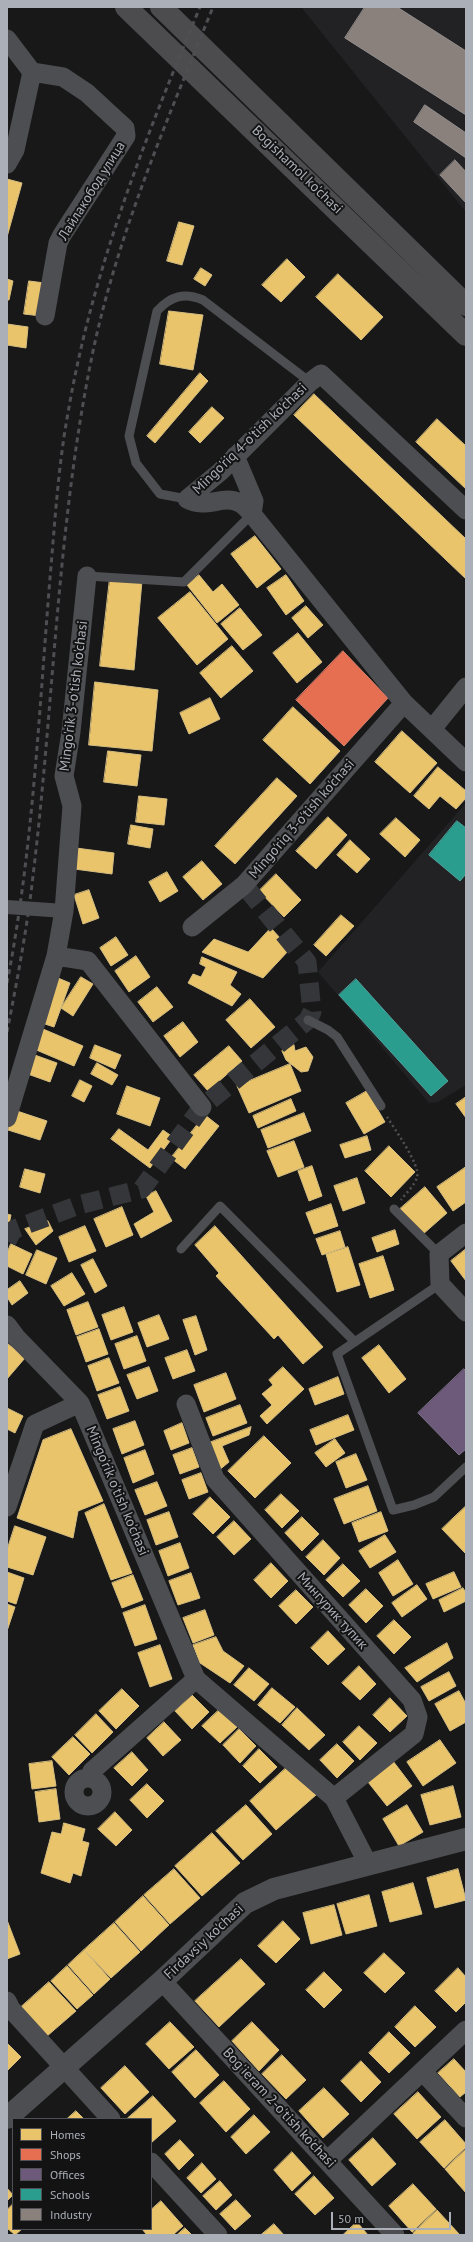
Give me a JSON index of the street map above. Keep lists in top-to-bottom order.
{
  "streets": {
    "main road": ["Bogishamol ko'chasi"],
    "street": [
      "Лайлакобод улица",
      "Mingo'riq 4-o'tish ko'chasi",
      "Mingo'rik 3-o'tish ko'chasi",
      "Mingo'riq 3-o'tish ko'chasi",
      "Mingo'rik o'tish ko'chasi",
      "Мингурик тупик",
      "Firdavsiy ko'chasi",
      "Bog'ieram 2-o'tish ko'chasi"
    ]
  },
  "crossings": [
    ["Mingo'riq 4-o'tish ko'chasi", "Mingo'riq 3-o'tish ko'chasi"],
    ["Mingo'rik o'tish ko'chasi", "Мингурик тупик"],
    ["Mingo'rik o'tish ko'chasi", "Firdavsiy ko'chasi"],
    ["Firdavsiy ko'chasi", "Bog'ieram 2-o'tish ko'chasi"]
  ],
  "legend": [
    "Homes",
    "Shops",
    "Offices",
    "Schools",
    "Industry"
  ],
  "scale_bar": "50 m"
}
